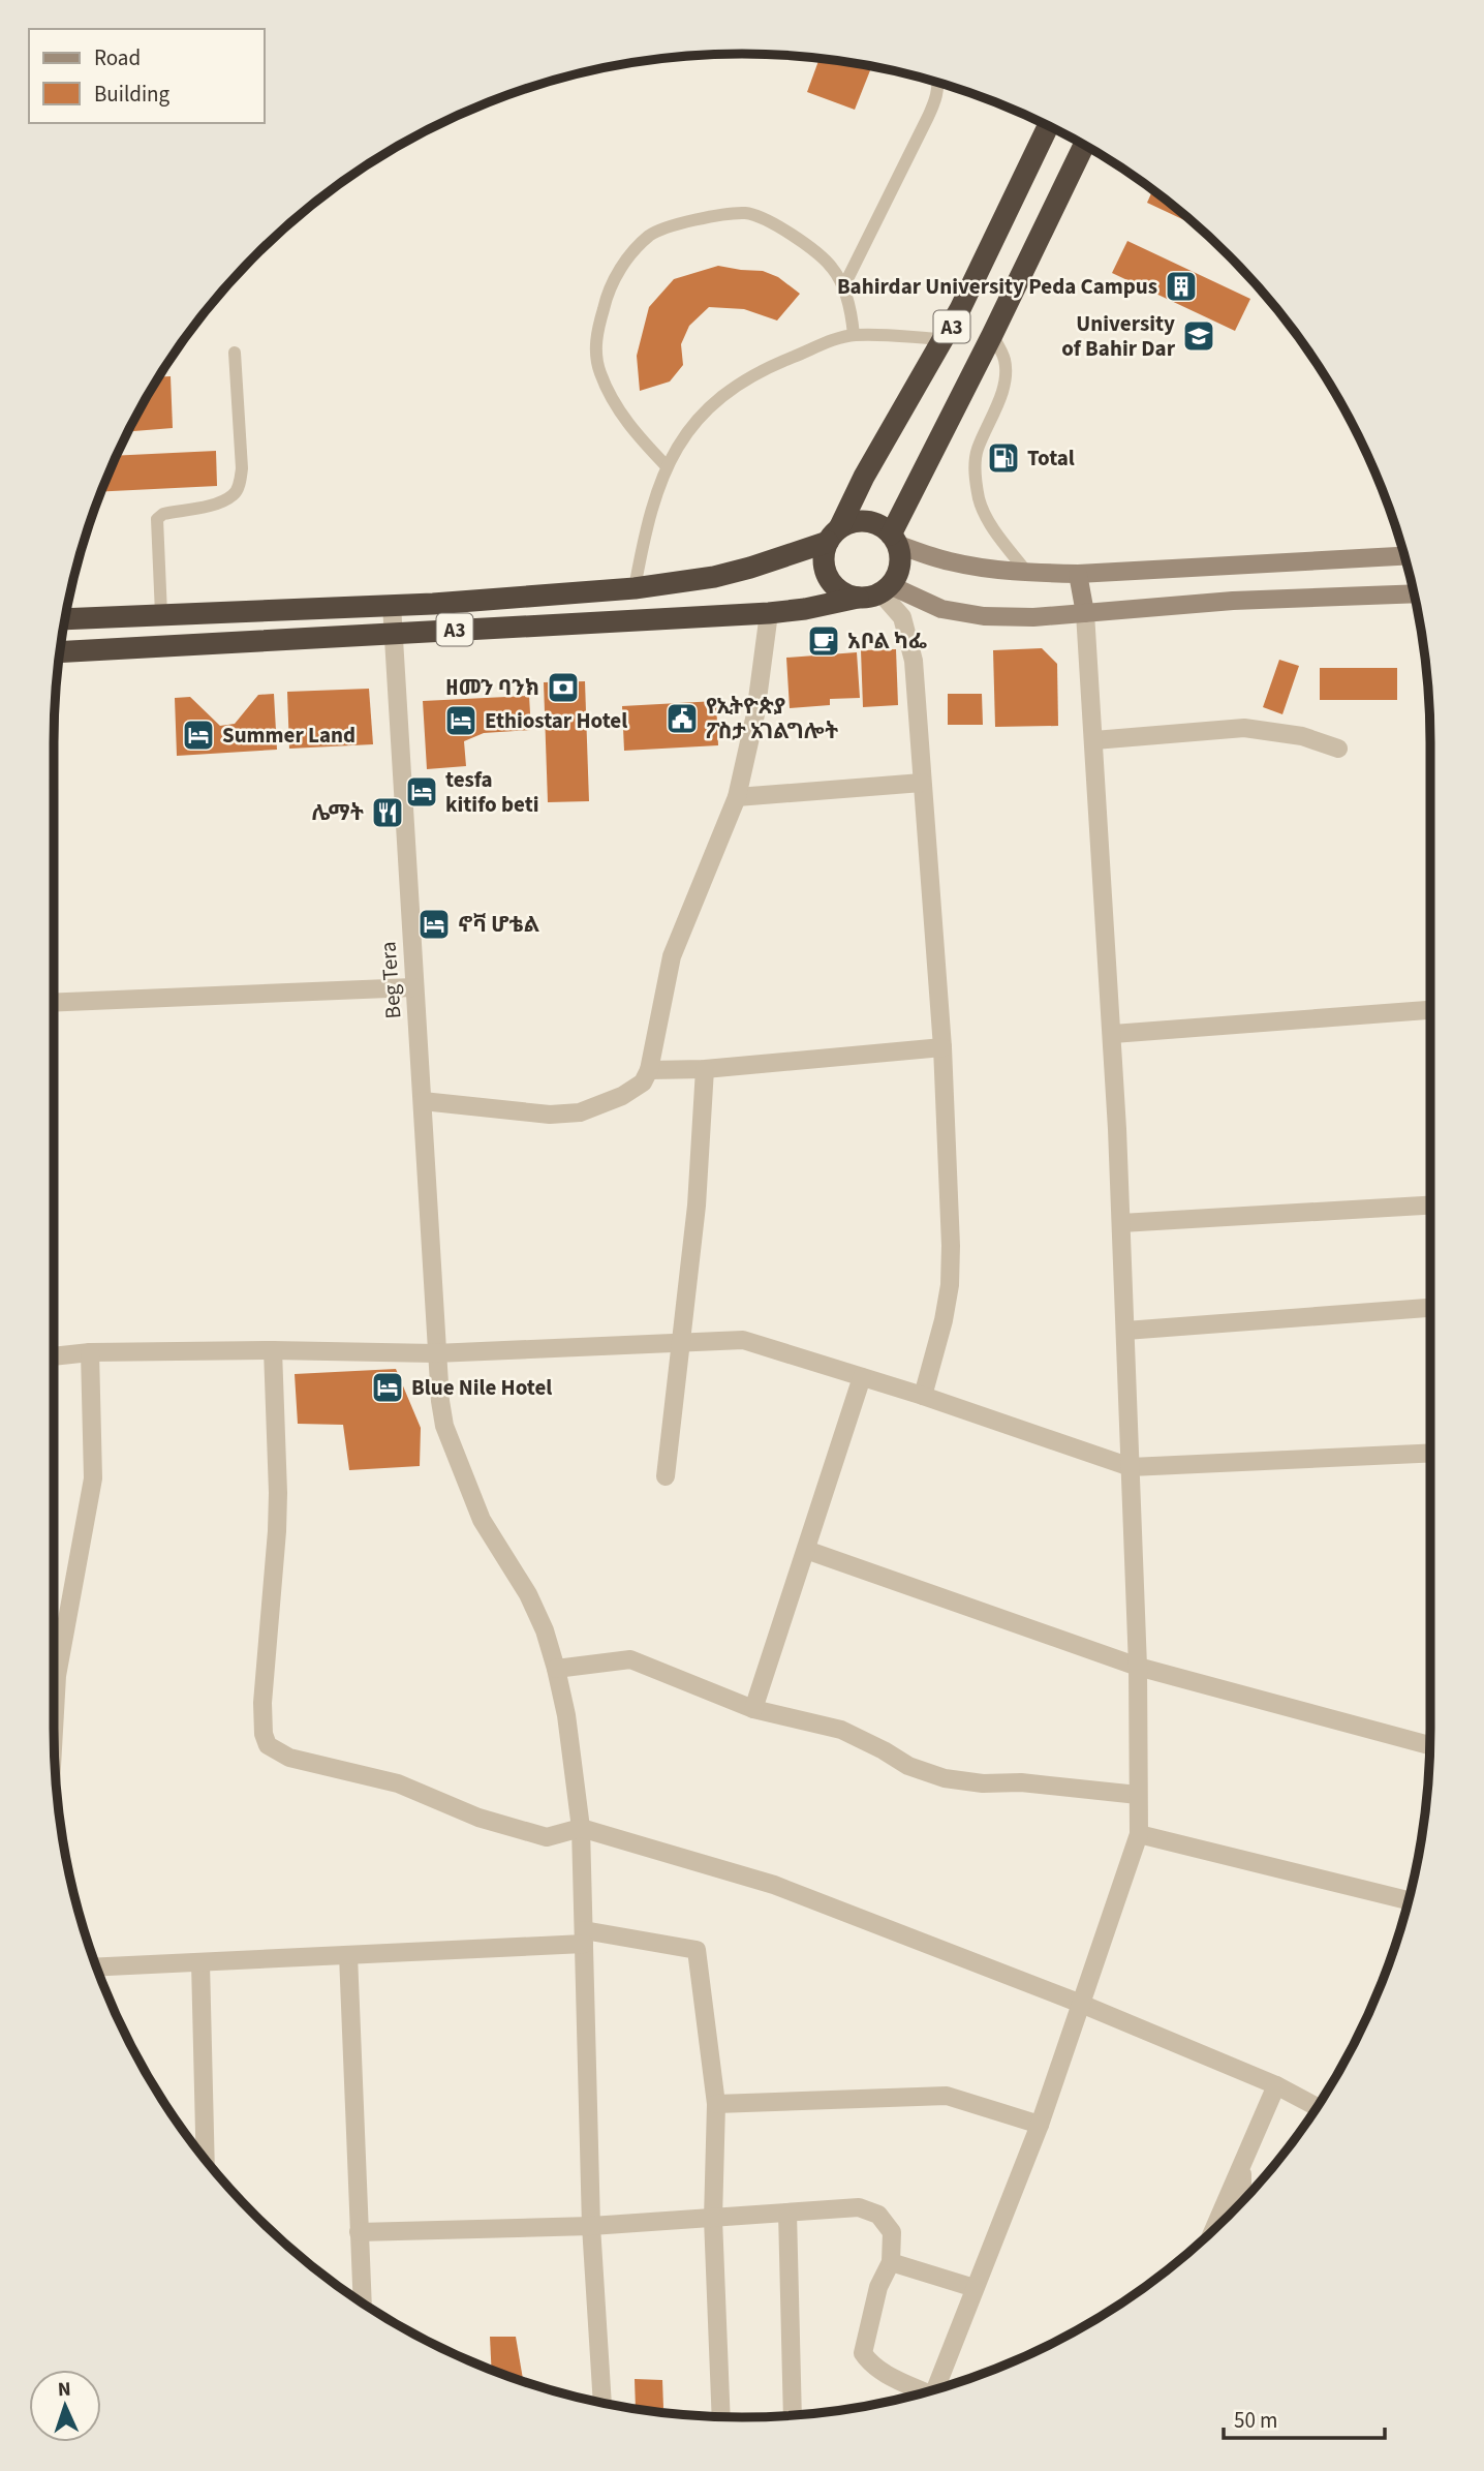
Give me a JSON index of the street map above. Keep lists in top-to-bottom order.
{
  "streets": {
    "highway": ["A3"],
    "street": ["Beg Tera"]
  },
  "crossings": [
    ["A3", "Beg Tera"]
  ],
  "places": {
    "building": ["Bahirdar University Peda Campus"],
    "school or university": ["University of Bahir Dar"],
    "fuel station": ["Total"],
    "cafe": ["አቦል ካፌ"],
    "bank": ["ዘመን ባንክ"],
    "public building": ["የኢትዮጵያ ፖስታ አገልግሎት"],
    "hotel": [
      "Ethiostar Hotel",
      "Summer Land",
      "tesfa kitifo beti",
      "ኖቫ ሆቴል",
      "Blue Nile Hotel"
    ],
    "restaurant": ["ሌማት"]
  },
  "legend": ["Road", "Building"],
  "scale_bar": "50 m",
  "north": "top"
}
